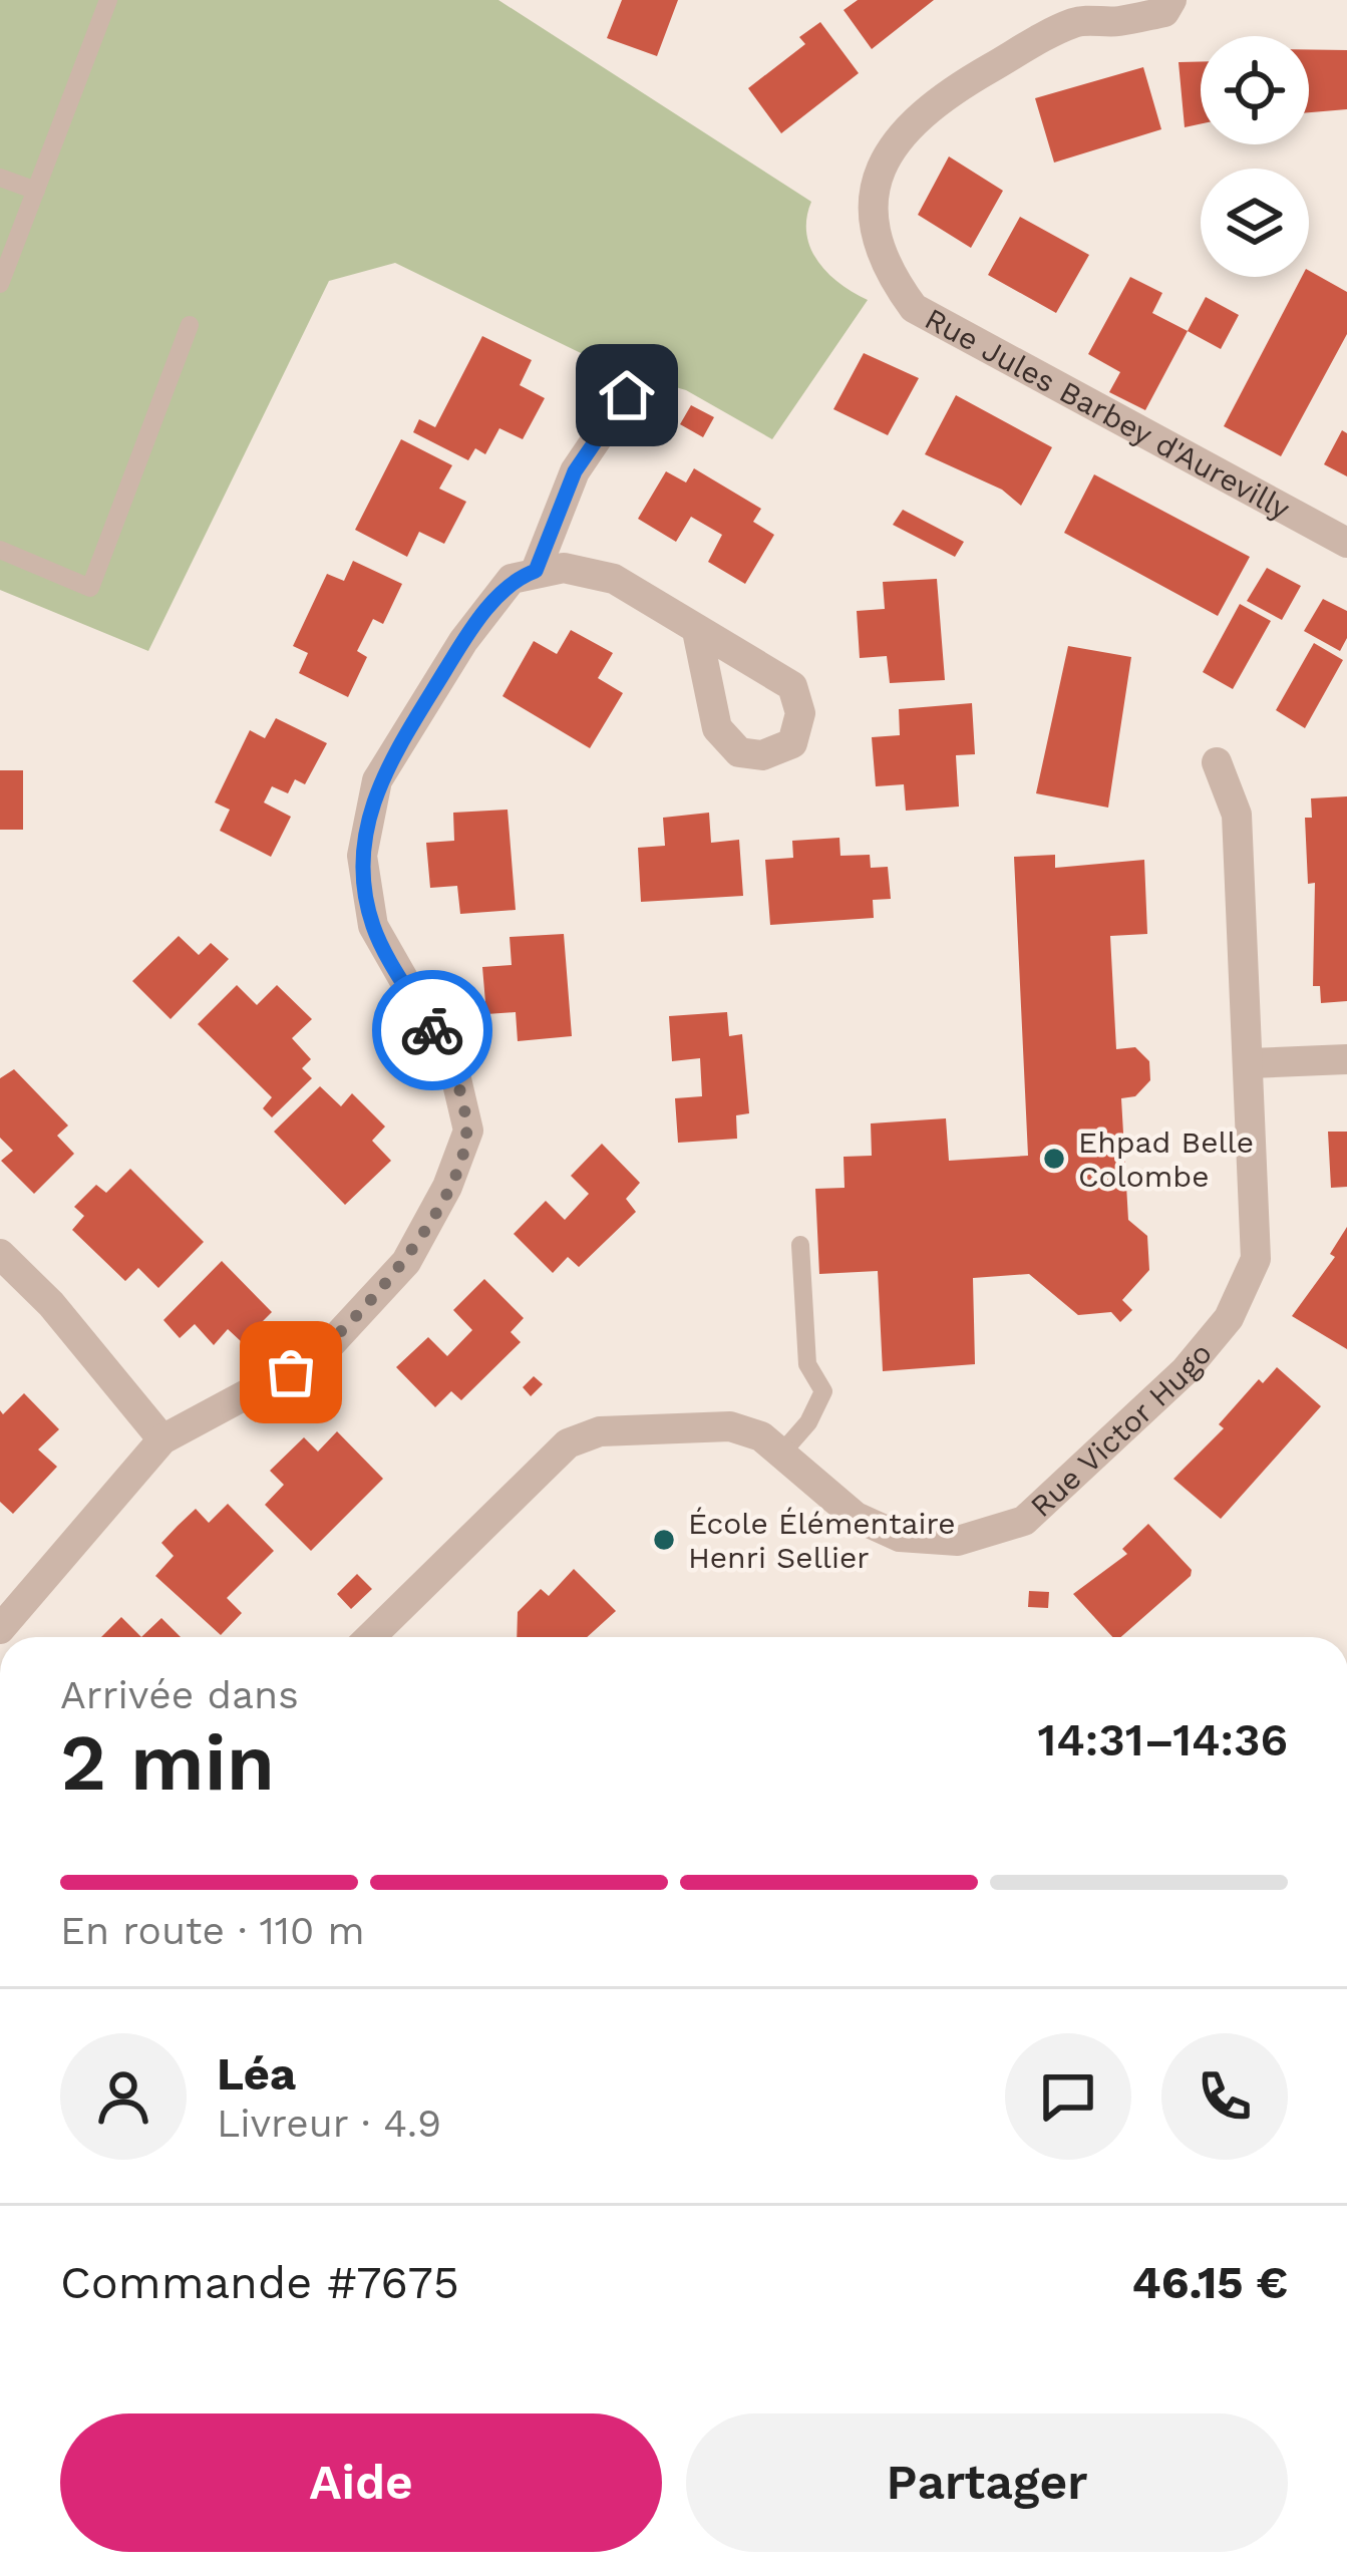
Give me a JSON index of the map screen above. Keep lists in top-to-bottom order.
{
  "streets": {
    "street": ["Rue Jules Barbey d'Aurevilly", "Rue Victor Hugo"]
  },
  "places": ["Ehpad Belle Colombe", "École Élémentaire Henri Sellier"],
  "page": {
    "heading": ["2 min", "Arrivée dans", "14:31–14:36"],
    "panel": [
      "Léa",
      "Livreur · 4.9",
      "Commande #7675",
      "46.15 €"
    ],
    "bar": "En route · 110 m",
    "buttons": ["Aide", "Partager"]
  }
}
